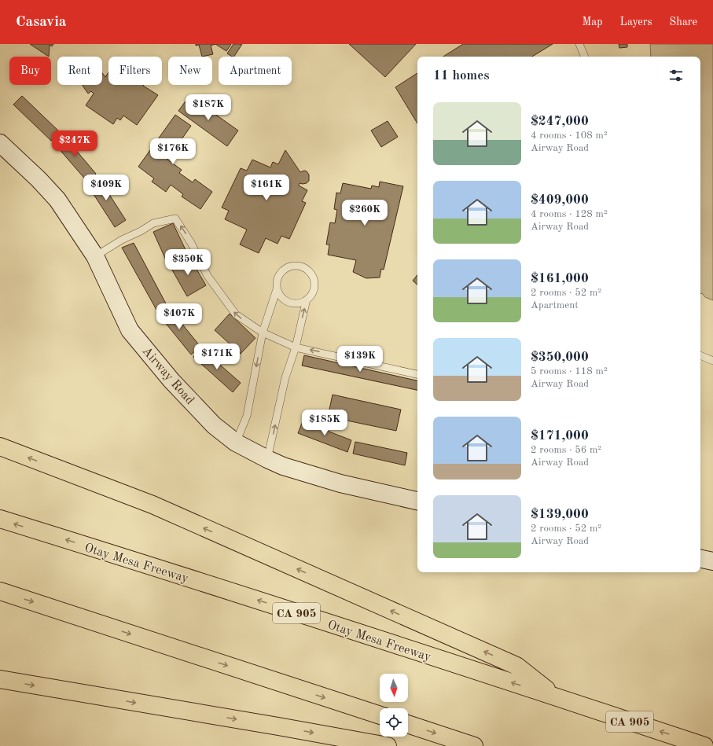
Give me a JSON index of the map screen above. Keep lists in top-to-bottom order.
{
  "streets": {
    "highway": ["Otay Mesa Freeway", "CA 905"],
    "main road": ["Airway Road"]
  },
  "north": "bottom",
  "page": {
    "header": "Casavia",
    "nav": ["Map", "Layers", "Share"],
    "chip": [
      "Buy",
      "Rent",
      "Filters",
      "New",
      "Apartment"
    ],
    "heading": "11 homes",
    "price": [
      "$187K",
      "$247K",
      "$176K",
      "$409K",
      "$161K",
      "$260K",
      "$350K",
      "$407K",
      "$171K",
      "$139K",
      "$185K"
    ],
    "list": [
      {
        "name": "$247,000",
        "note": "4 rooms · 108 m² · Airway Road"
      },
      {
        "name": "$409,000",
        "note": "4 rooms · 128 m² · Airway Road"
      },
      {
        "name": "$161,000",
        "note": "2 rooms · 52 m² · Apartment"
      },
      {
        "name": "$350,000",
        "note": "5 rooms · 118 m² · Airway Road"
      },
      {
        "name": "$171,000",
        "note": "2 rooms · 56 m² · Airway Road"
      },
      {
        "name": "$139,000",
        "note": "2 rooms · 52 m² · Airway Road"
      }
    ]
  }
}
